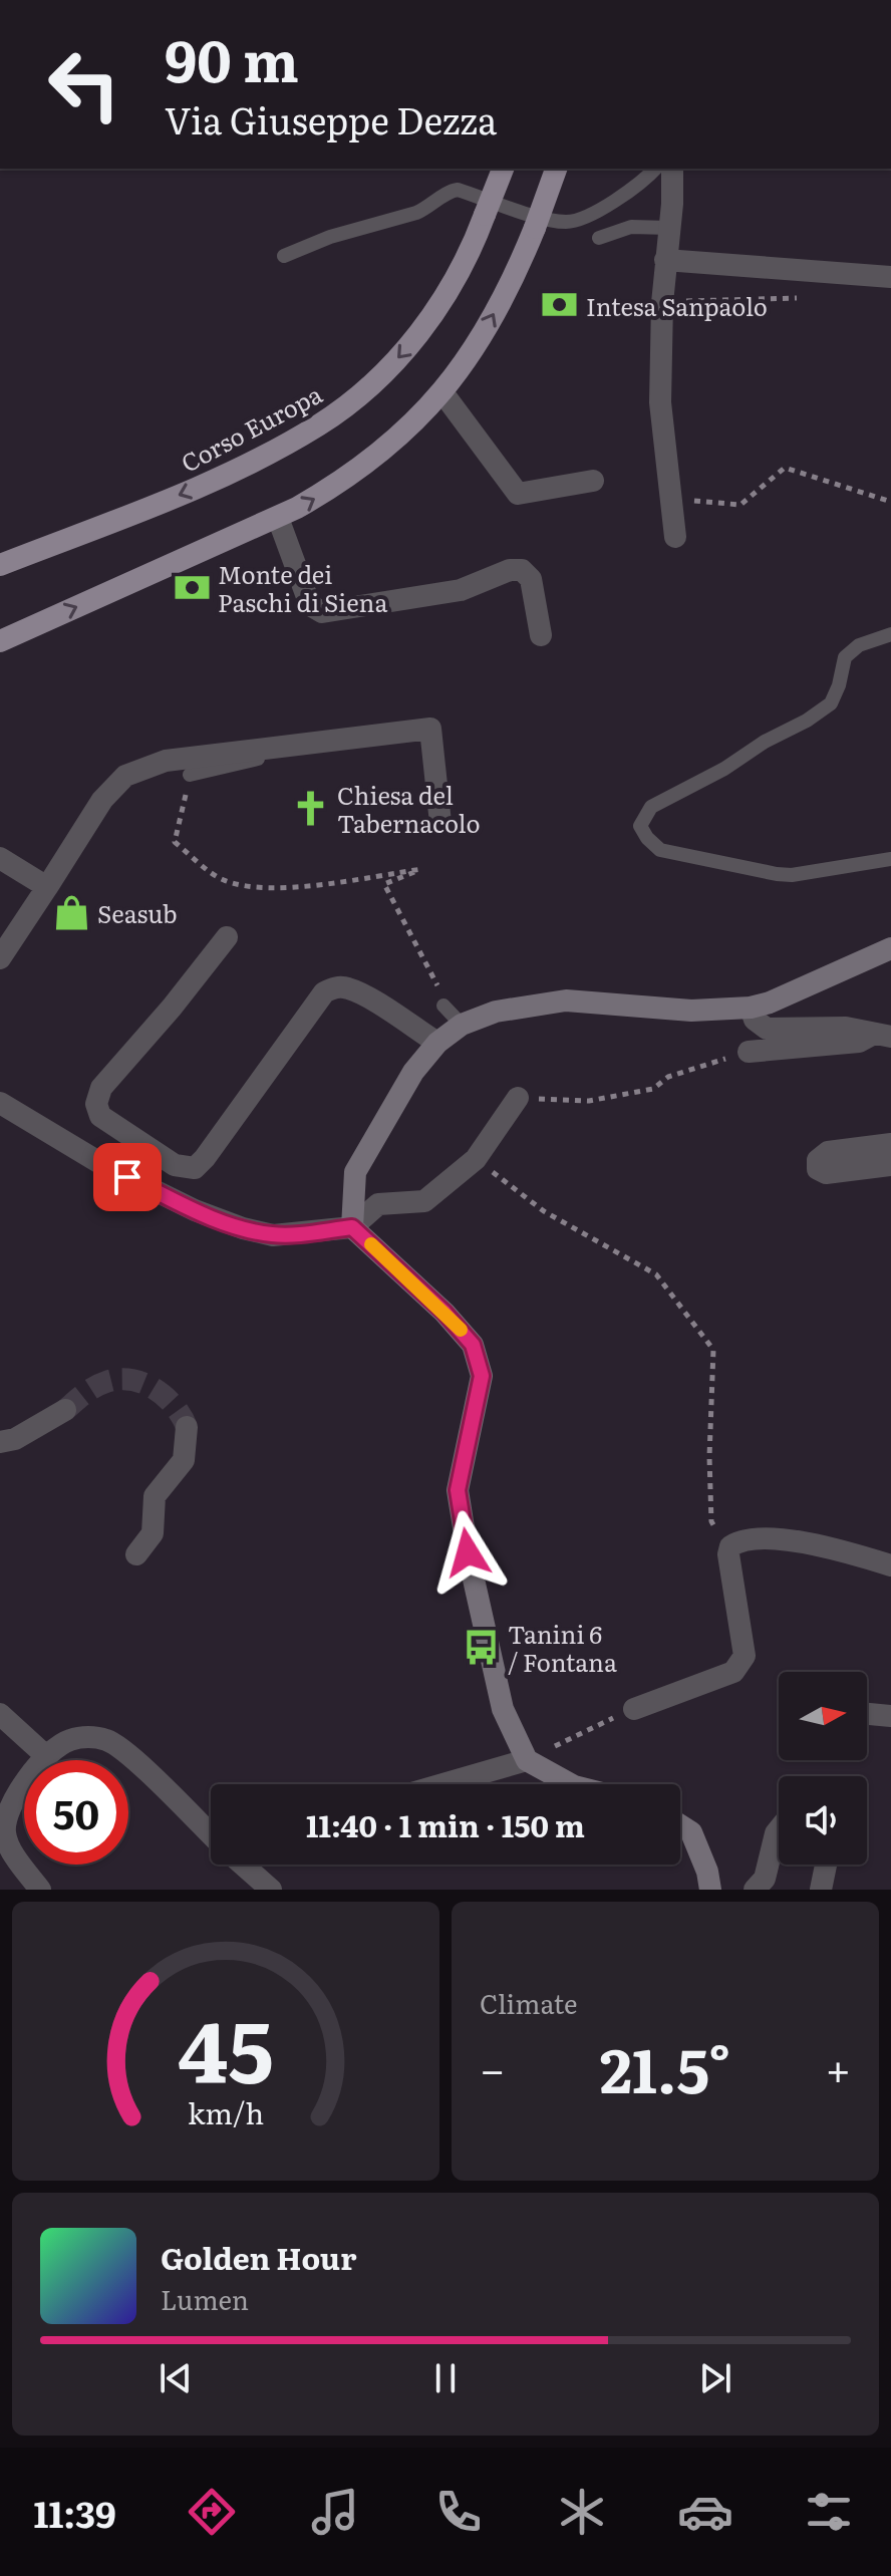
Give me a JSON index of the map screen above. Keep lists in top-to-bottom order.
{
  "streets": {
    "main road": ["Corso Europa"]
  },
  "places": {
    "bank": ["Intesa Sanpaolo", "Monte dei Paschi di Siena"],
    "church": ["Chiesa del Tabernacolo"],
    "shop": ["Seasub"],
    "bus stop": ["Tanini 6 / Fontana"]
  },
  "north": "right",
  "page": {
    "turn": ["90 m", "Via Giuseppe Dezza"],
    "limit": "50",
    "trip": "11:40 · 1 min · 150 m",
    "tile": "Climate",
    "heat": ["−", "21.5°", "+"],
    "song": ["Golden Hour", "Lumen"],
    "tabs": "11:39",
    "gauge": ["45", "km/h"]
  }
}
